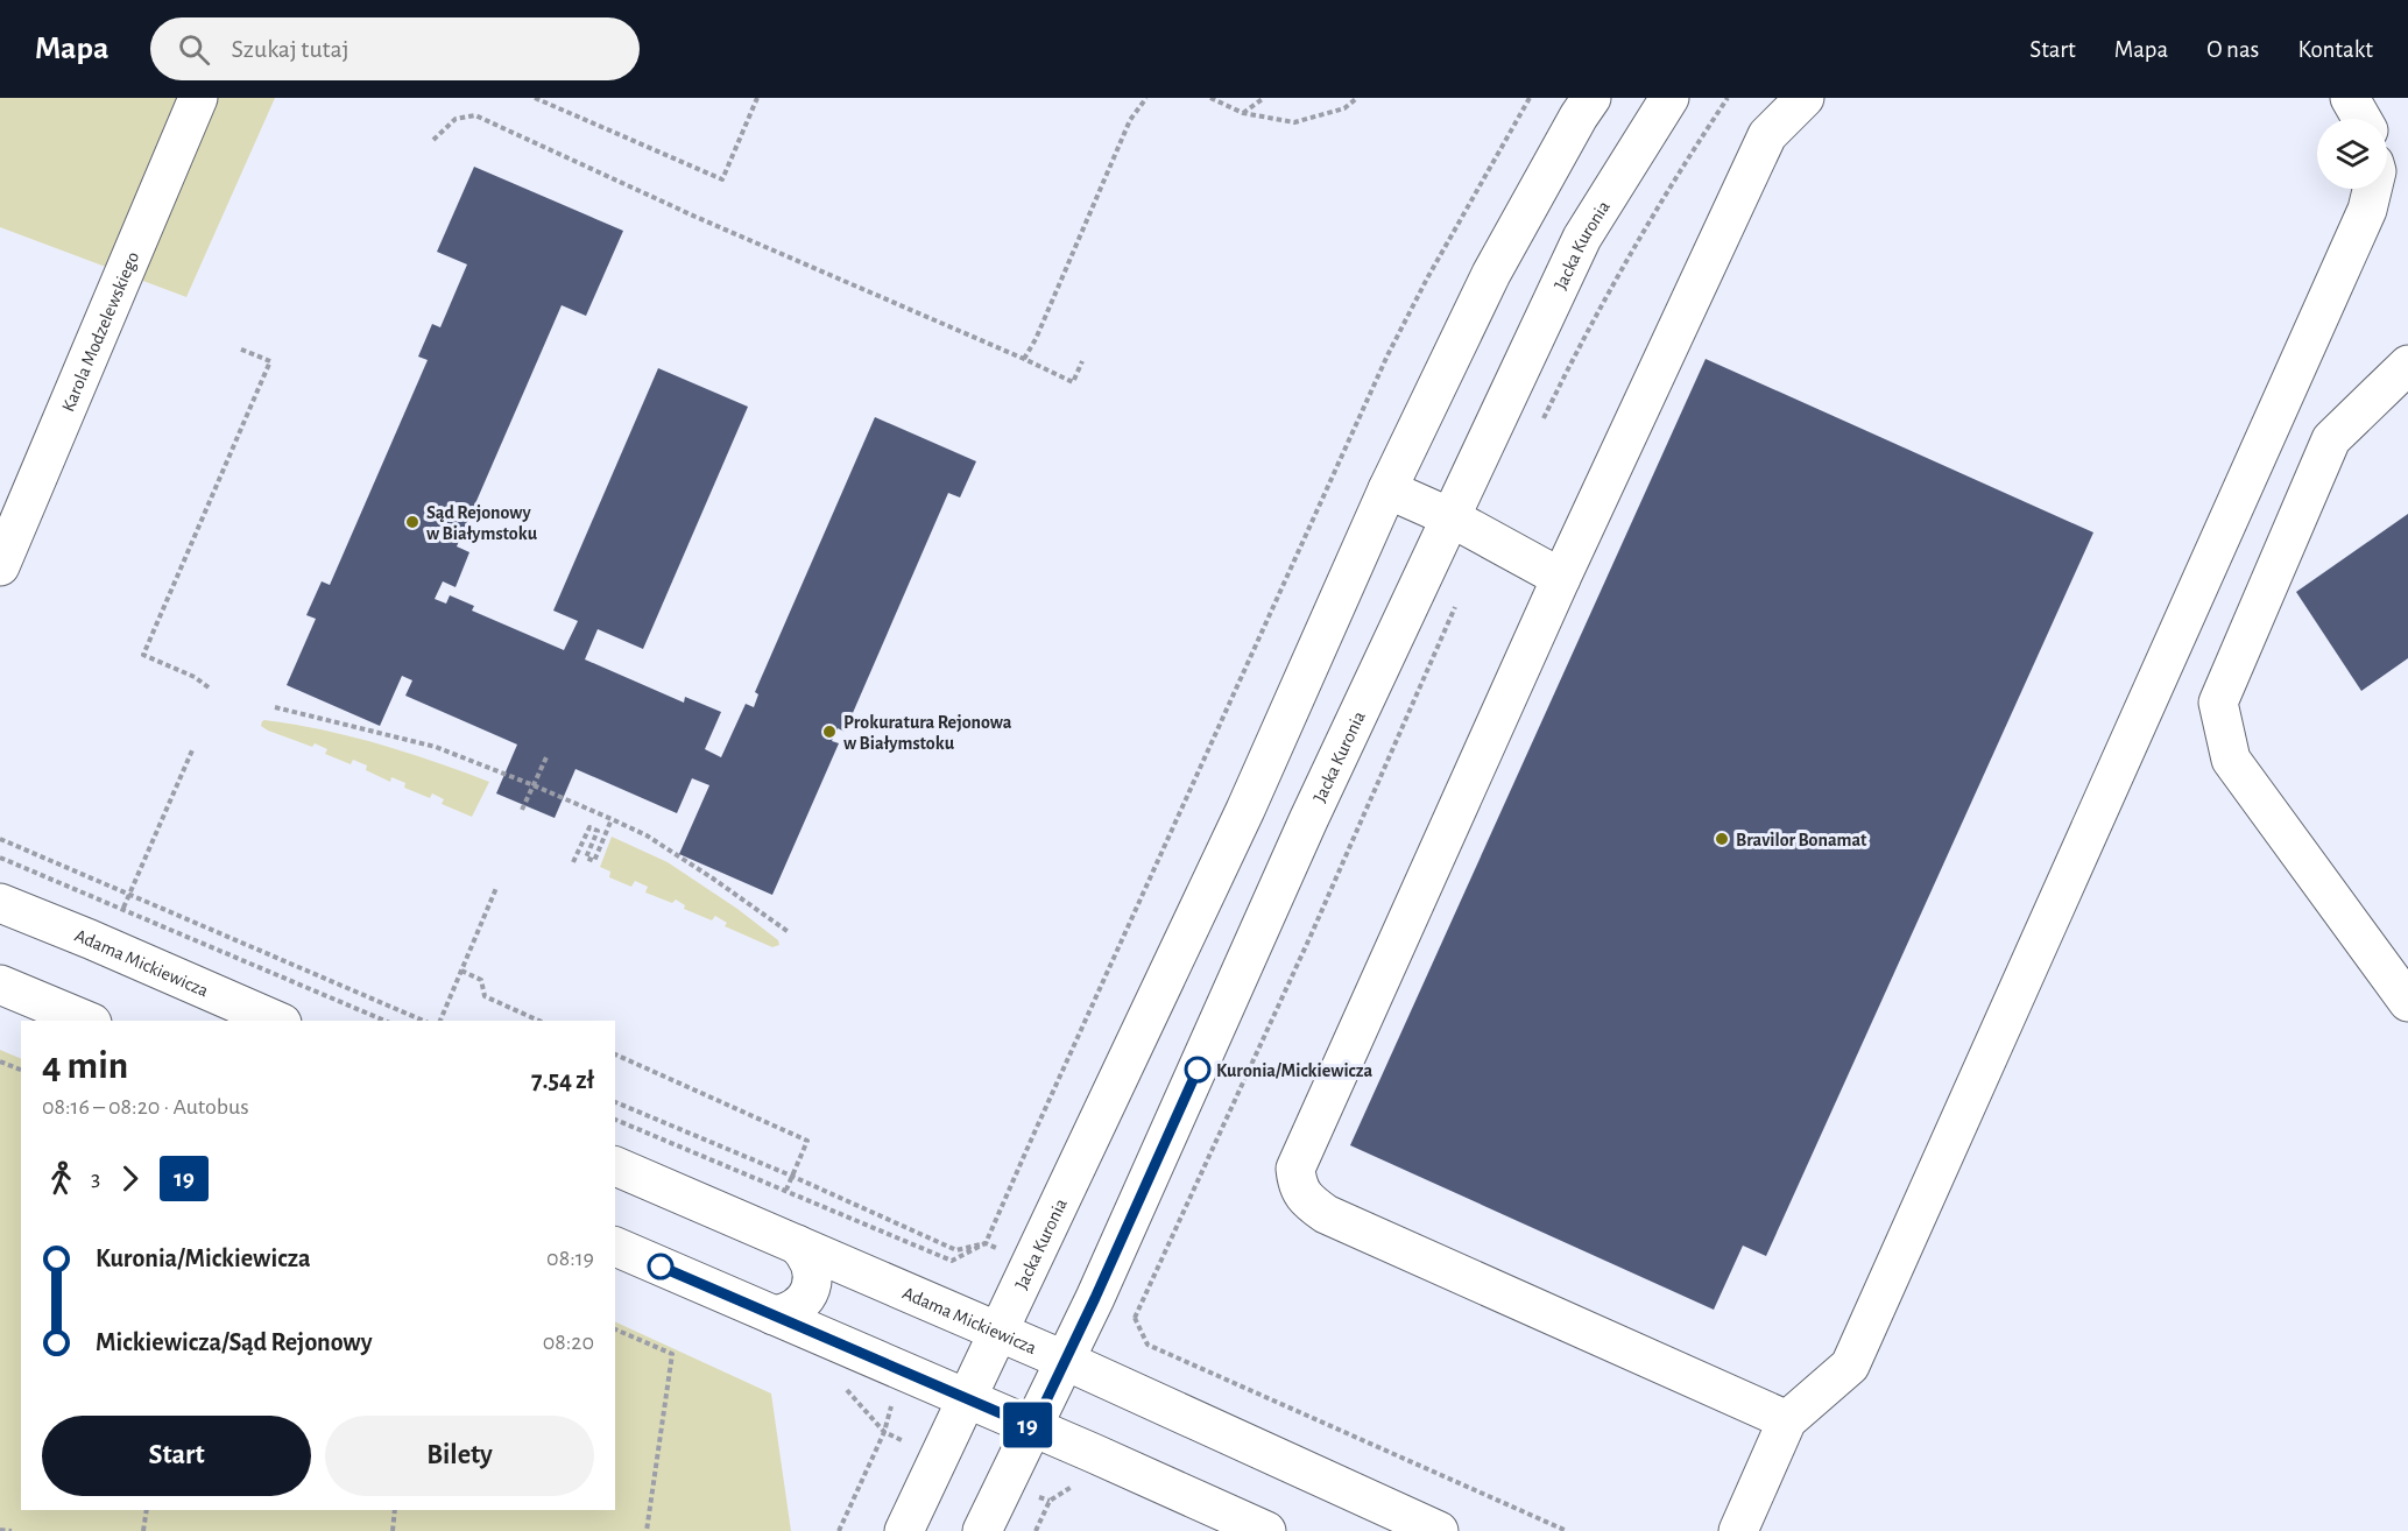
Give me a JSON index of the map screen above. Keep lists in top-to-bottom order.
{
  "streets": {
    "main road": ["Jacka Kuronia", "Karola Modzelewskiego", "Adama Mickiewicza"]
  },
  "crossings": [
    ["Jacka Kuronia", "Adama Mickiewicza"]
  ],
  "places": [
    "Sąd Rejonowy w Białymstoku",
    "Prokuratura Rejonowa w Białymstoku",
    "Bravilor Bonamat",
    "Kuronia/Mickiewicza"
  ],
  "lines": ["bus line 19"],
  "page": {
    "header": "Mapa",
    "search": "Szukaj tutaj",
    "nav": [
      "Start",
      "Mapa",
      "O nas",
      "Kontakt"
    ],
    "on_map": "19",
    "heading": ["4 min", "08:16 – 08:20 · Autobus", "7.54 zł"],
    "legs": ["3", "19"],
    "list": [
      {
        "name": "Kuronia/Mickiewicza",
        "value": "08:19"
      },
      {
        "name": "Mickiewicza/Sąd Rejonowy",
        "value": "08:20"
      }
    ],
    "buttons": ["Start", "Bilety"]
  }
}
